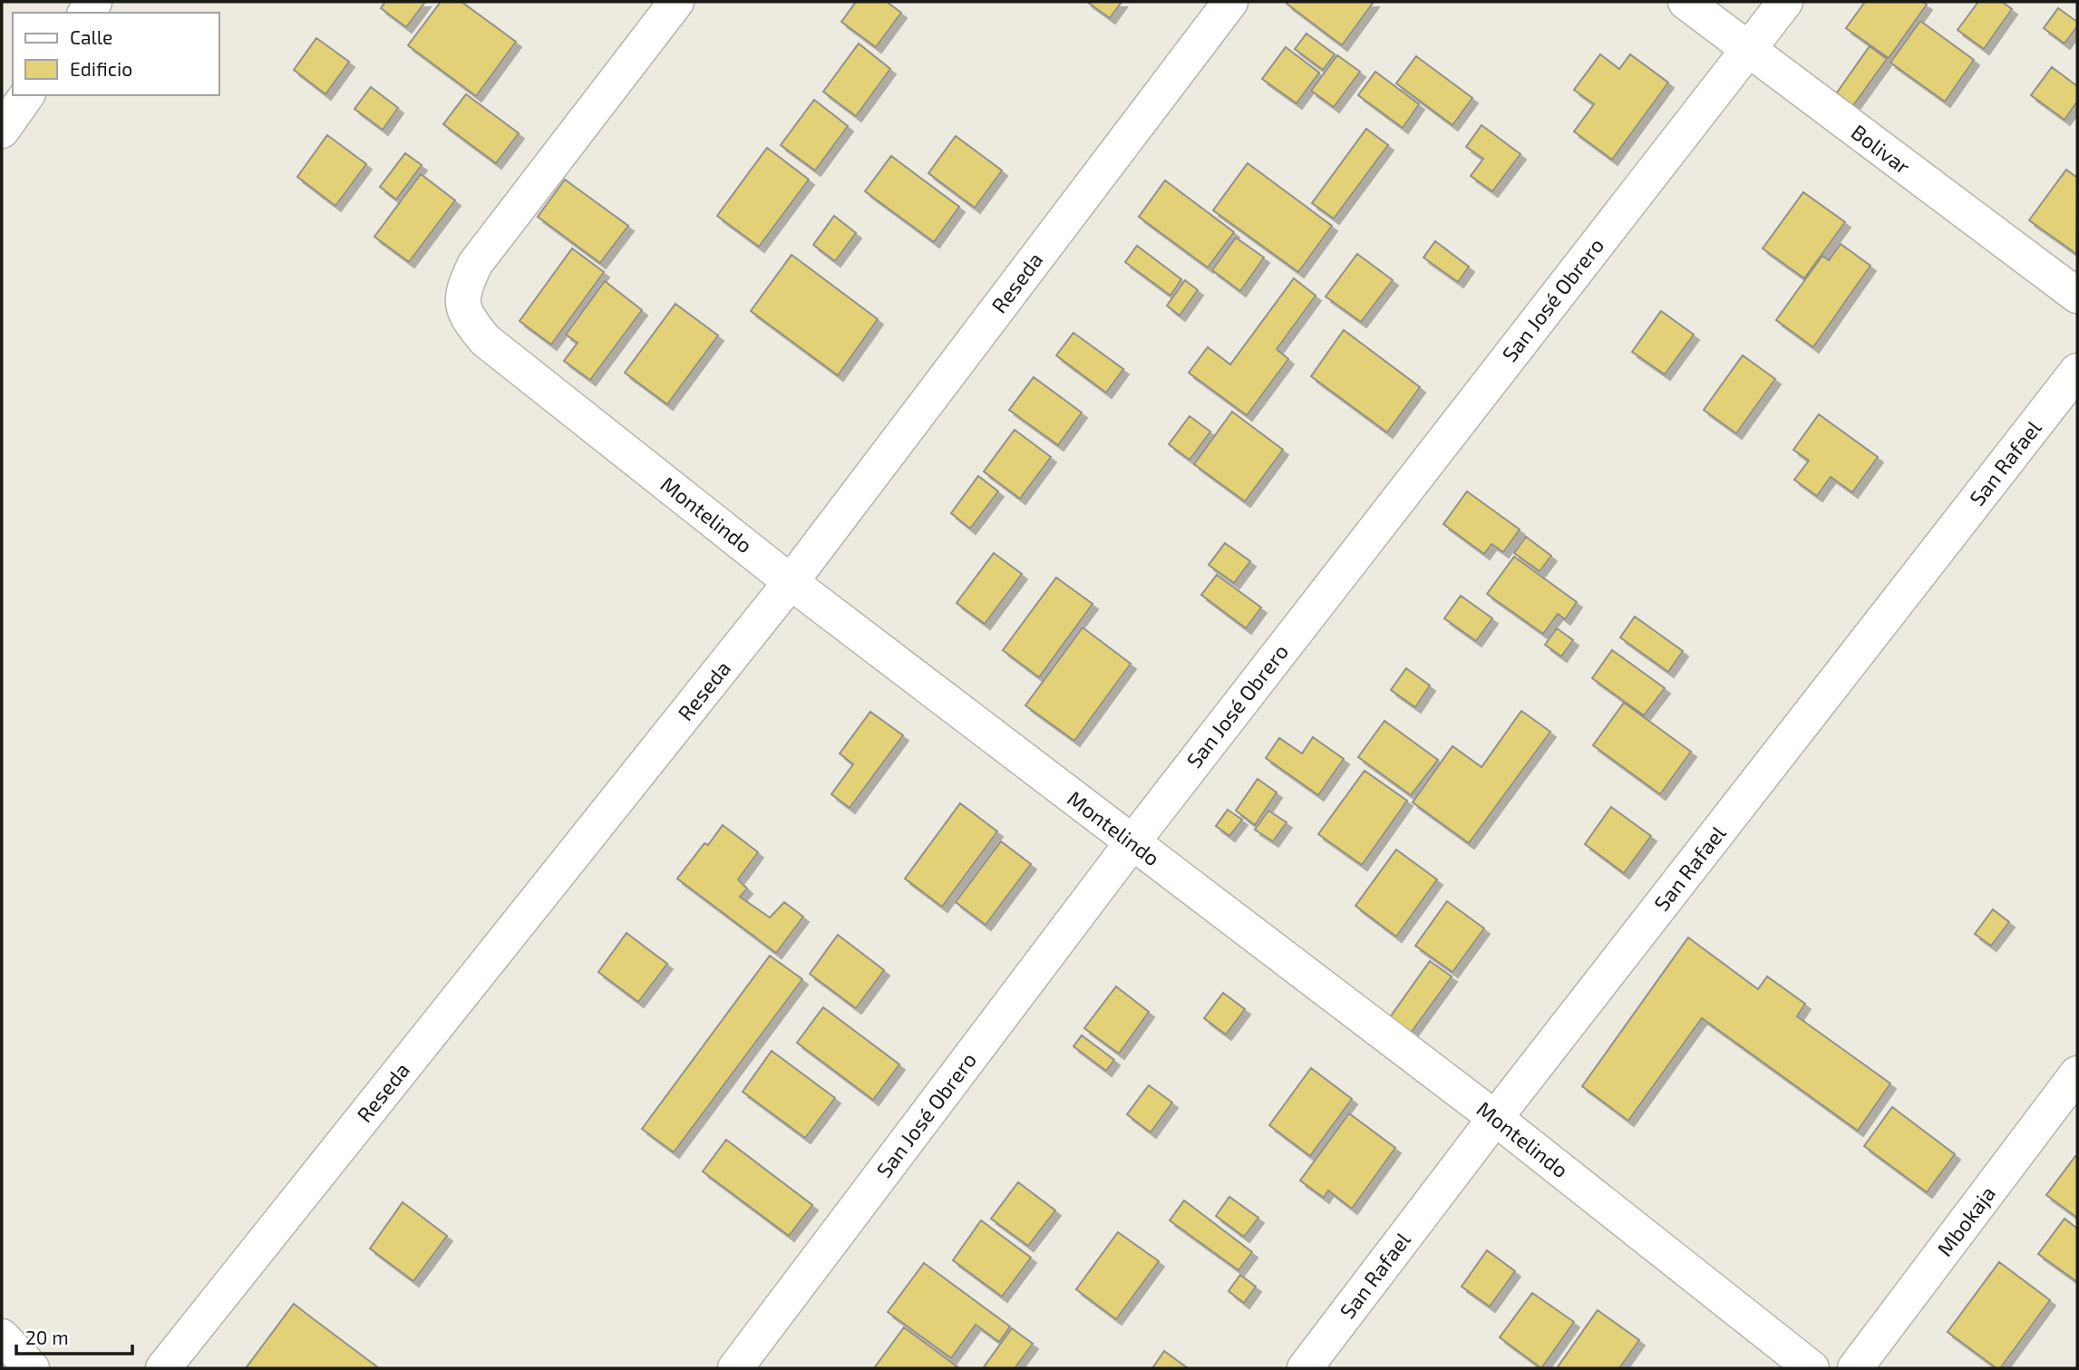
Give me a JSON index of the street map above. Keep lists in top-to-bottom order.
{
  "streets": {
    "street": [
      "Bolivar",
      "Reseda",
      "San José Obrero",
      "San Rafael",
      "Montelindo",
      "Mbokaja"
    ]
  },
  "crossings": [
    ["Bolivar", "San José Obrero"],
    ["Reseda", "Montelindo"],
    ["San José Obrero", "Montelindo"],
    ["San Rafael", "Montelindo"]
  ],
  "legend": ["Calle", "Edificio"],
  "scale_bar": "20 m"
}
